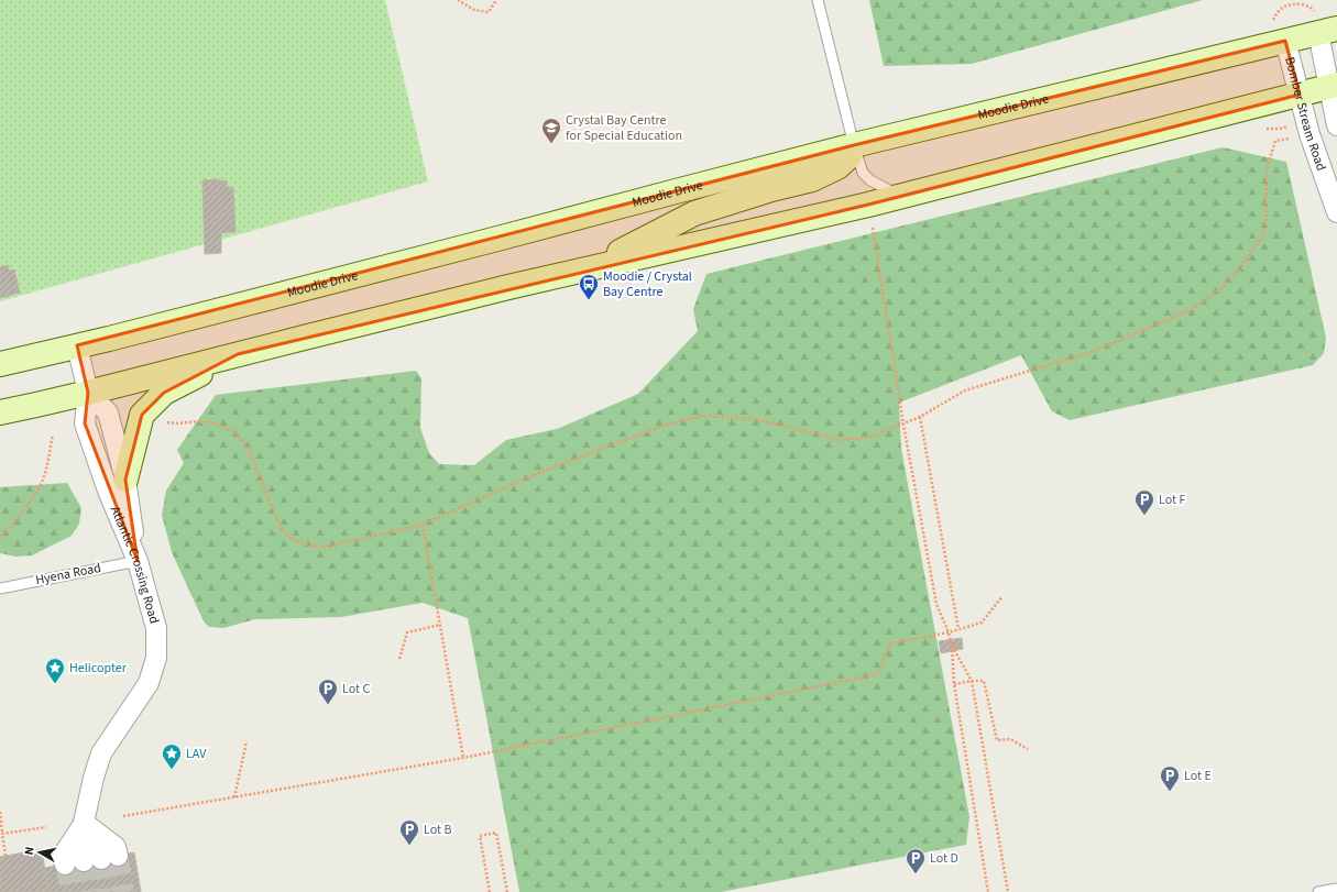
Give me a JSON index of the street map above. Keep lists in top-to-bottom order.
{
  "streets": {
    "main road": ["Moodie Drive"],
    "street": ["Bomber Stream Road", "Atlantic Crossing Road"],
    "lane": ["Hyena Road"]
  },
  "crossings": [
    ["Moodie Drive", "Bomber Stream Road"],
    ["Atlantic Crossing Road", "Hyena Road"]
  ],
  "places": {
    "school or university": ["Crystal Bay Centre for Special Education"],
    "bus stop": ["Moodie / Crystal Bay Centre"],
    "parking": [
      "Lot F",
      "Lot C",
      "Lot E",
      "Lot B",
      "Lot D"
    ],
    "place": ["Helicopter", "LAV"]
  },
  "north": "left"
}
